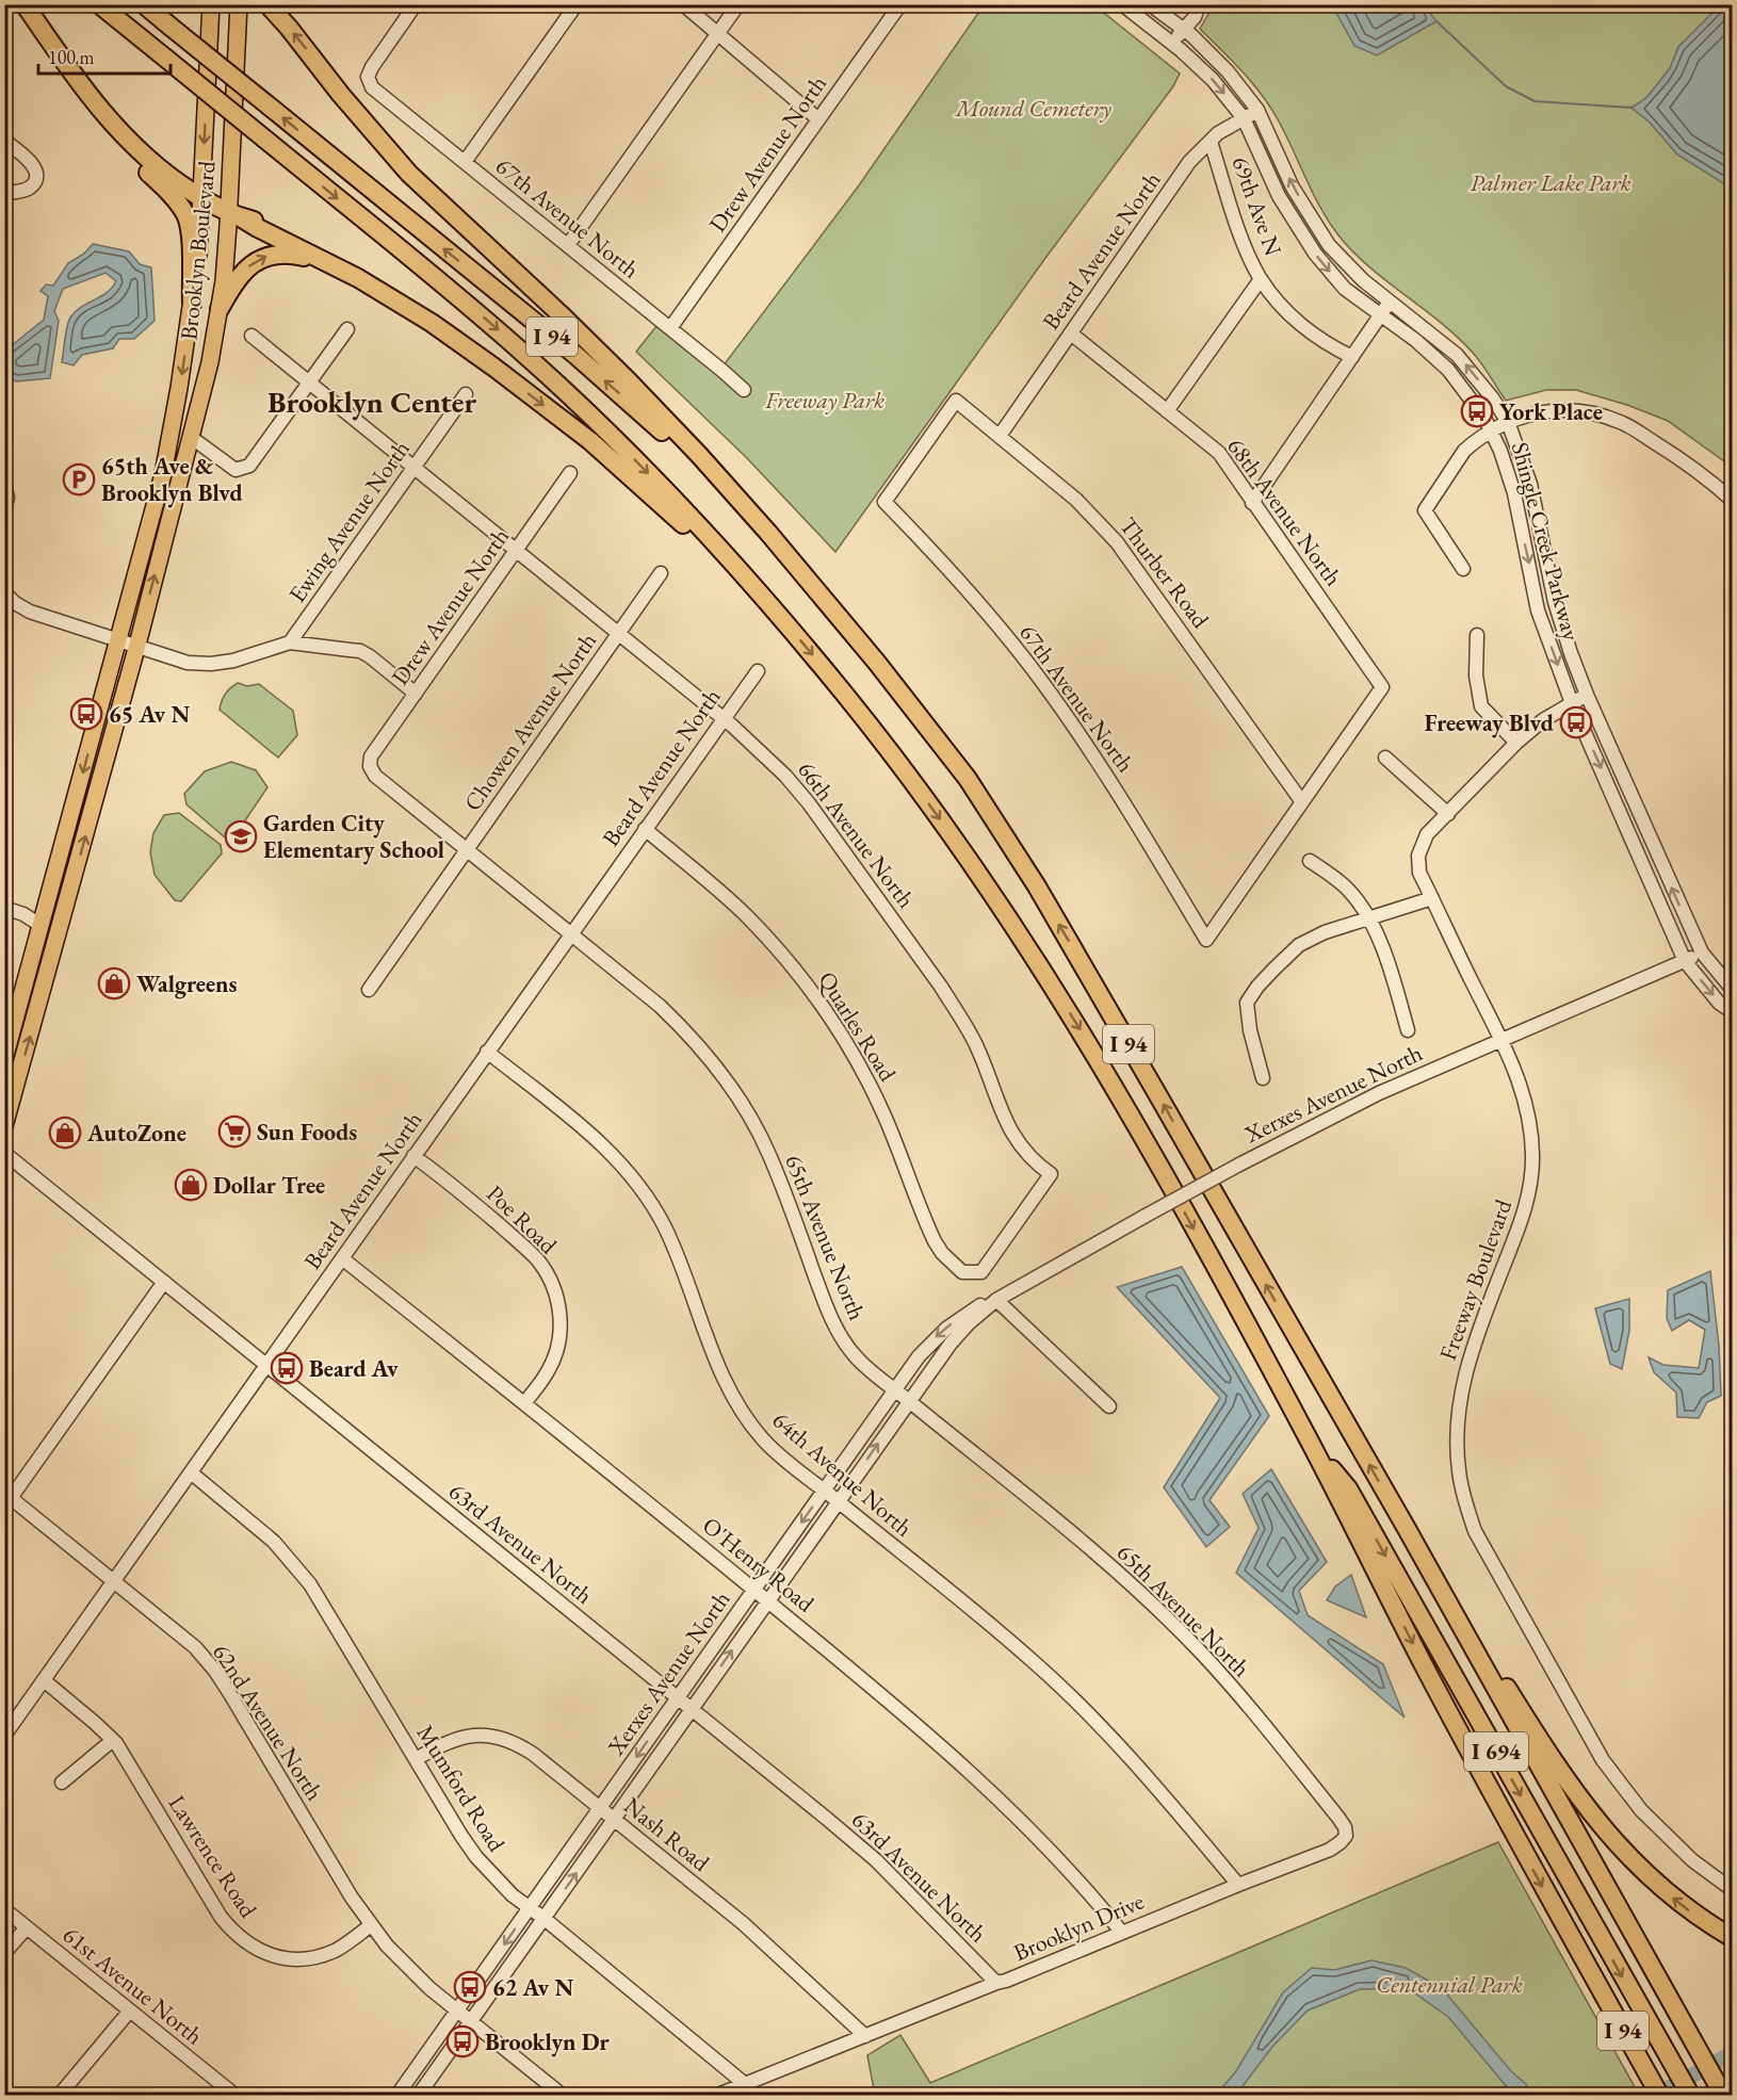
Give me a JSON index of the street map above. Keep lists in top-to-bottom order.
{
  "streets": {
    "highway": ["I 94", "I 694"],
    "main road": ["Brooklyn Boulevard"],
    "street": [
      "Drew Avenue North",
      "69th Ave N",
      "67th Avenue North",
      "Beard Avenue North",
      "68th Avenue North",
      "Ewing Avenue North",
      "Shingle Creek Parkway",
      "Thurber Road",
      "Chowen Avenue North",
      "66th Avenue North",
      "Quarles Road",
      "Xerxes Avenue North",
      "Poe Road",
      "65th Avenue North",
      "Freeway Boulevard",
      "64th Avenue North",
      "63rd Avenue North",
      "O'Henry Road",
      "62nd Avenue North",
      "Mumford Road",
      "Nash Road",
      "Lawrence Road",
      "Brooklyn Drive",
      "61st Avenue North"
    ]
  },
  "crossings": [
    ["Drew Avenue North", "67th Avenue North"],
    ["Drew Avenue North", "66th Avenue North"],
    ["Drew Avenue North", "65th Avenue North"],
    ["69th Ave N", "Beard Avenue North"],
    ["67th Avenue North", "68th Avenue North"],
    ["67th Avenue North", "Thurber Road"],
    ["Beard Avenue North", "68th Avenue North"],
    ["Beard Avenue North", "Shingle Creek Parkway"],
    ["Beard Avenue North", "Thurber Road"],
    ["Beard Avenue North", "66th Avenue North"],
    ["Beard Avenue North", "Quarles Road"],
    ["Beard Avenue North", "Poe Road"],
    ["Beard Avenue North", "65th Avenue North"],
    ["Beard Avenue North", "64th Avenue North"],
    ["Beard Avenue North", "63rd Avenue North"],
    ["Beard Avenue North", "O'Henry Road"],
    ["Beard Avenue North", "62nd Avenue North"],
    ["Beard Avenue North", "Mumford Road"],
    ["Beard Avenue North", "Lawrence Road"],
    ["I 94", "I 694"],
    ["68th Avenue North", "Thurber Road"],
    ["Ewing Avenue North", "66th Avenue North"],
    ["Shingle Creek Parkway", "Xerxes Avenue North"],
    ["Shingle Creek Parkway", "Freeway Boulevard"],
    ["Chowen Avenue North", "66th Avenue North"],
    ["Chowen Avenue North", "65th Avenue North"],
    ["66th Avenue North", "Quarles Road"],
    ["Xerxes Avenue North", "65th Avenue North"],
    ["Xerxes Avenue North", "Freeway Boulevard"],
    ["Xerxes Avenue North", "64th Avenue North"],
    ["Xerxes Avenue North", "63rd Avenue North"],
    ["Xerxes Avenue North", "O'Henry Road"],
    ["Xerxes Avenue North", "62nd Avenue North"],
    ["Xerxes Avenue North", "Mumford Road"],
    ["Xerxes Avenue North", "Nash Road"],
    ["Poe Road", "O'Henry Road"],
    ["65th Avenue North", "Brooklyn Drive"],
    ["64th Avenue North", "Brooklyn Drive"],
    ["63rd Avenue North", "Brooklyn Drive"],
    ["O'Henry Road", "Brooklyn Drive"],
    ["62nd Avenue North", "Lawrence Road"],
    ["Mumford Road", "Nash Road"],
    ["Mumford Road", "Brooklyn Drive"],
    ["Nash Road", "Brooklyn Drive"]
  ],
  "districts": ["Brooklyn Center"],
  "parks": [
    "Mound Cemetery",
    "Palmer Lake Park",
    "Freeway Park",
    "Centennial Park"
  ],
  "places": {
    "bus stop": [
      "York Place",
      "65 Av N",
      "Freeway Blvd",
      "Beard Av",
      "62 Av N",
      "Brooklyn Dr"
    ],
    "parking": ["65th Ave & Brooklyn Blvd"],
    "school or university": ["Garden City Elementary School"],
    "shop": ["Walgreens", "AutoZone", "Dollar Tree"],
    "supermarket": ["Sun Foods"]
  },
  "scale_bar": "100 m"
}
